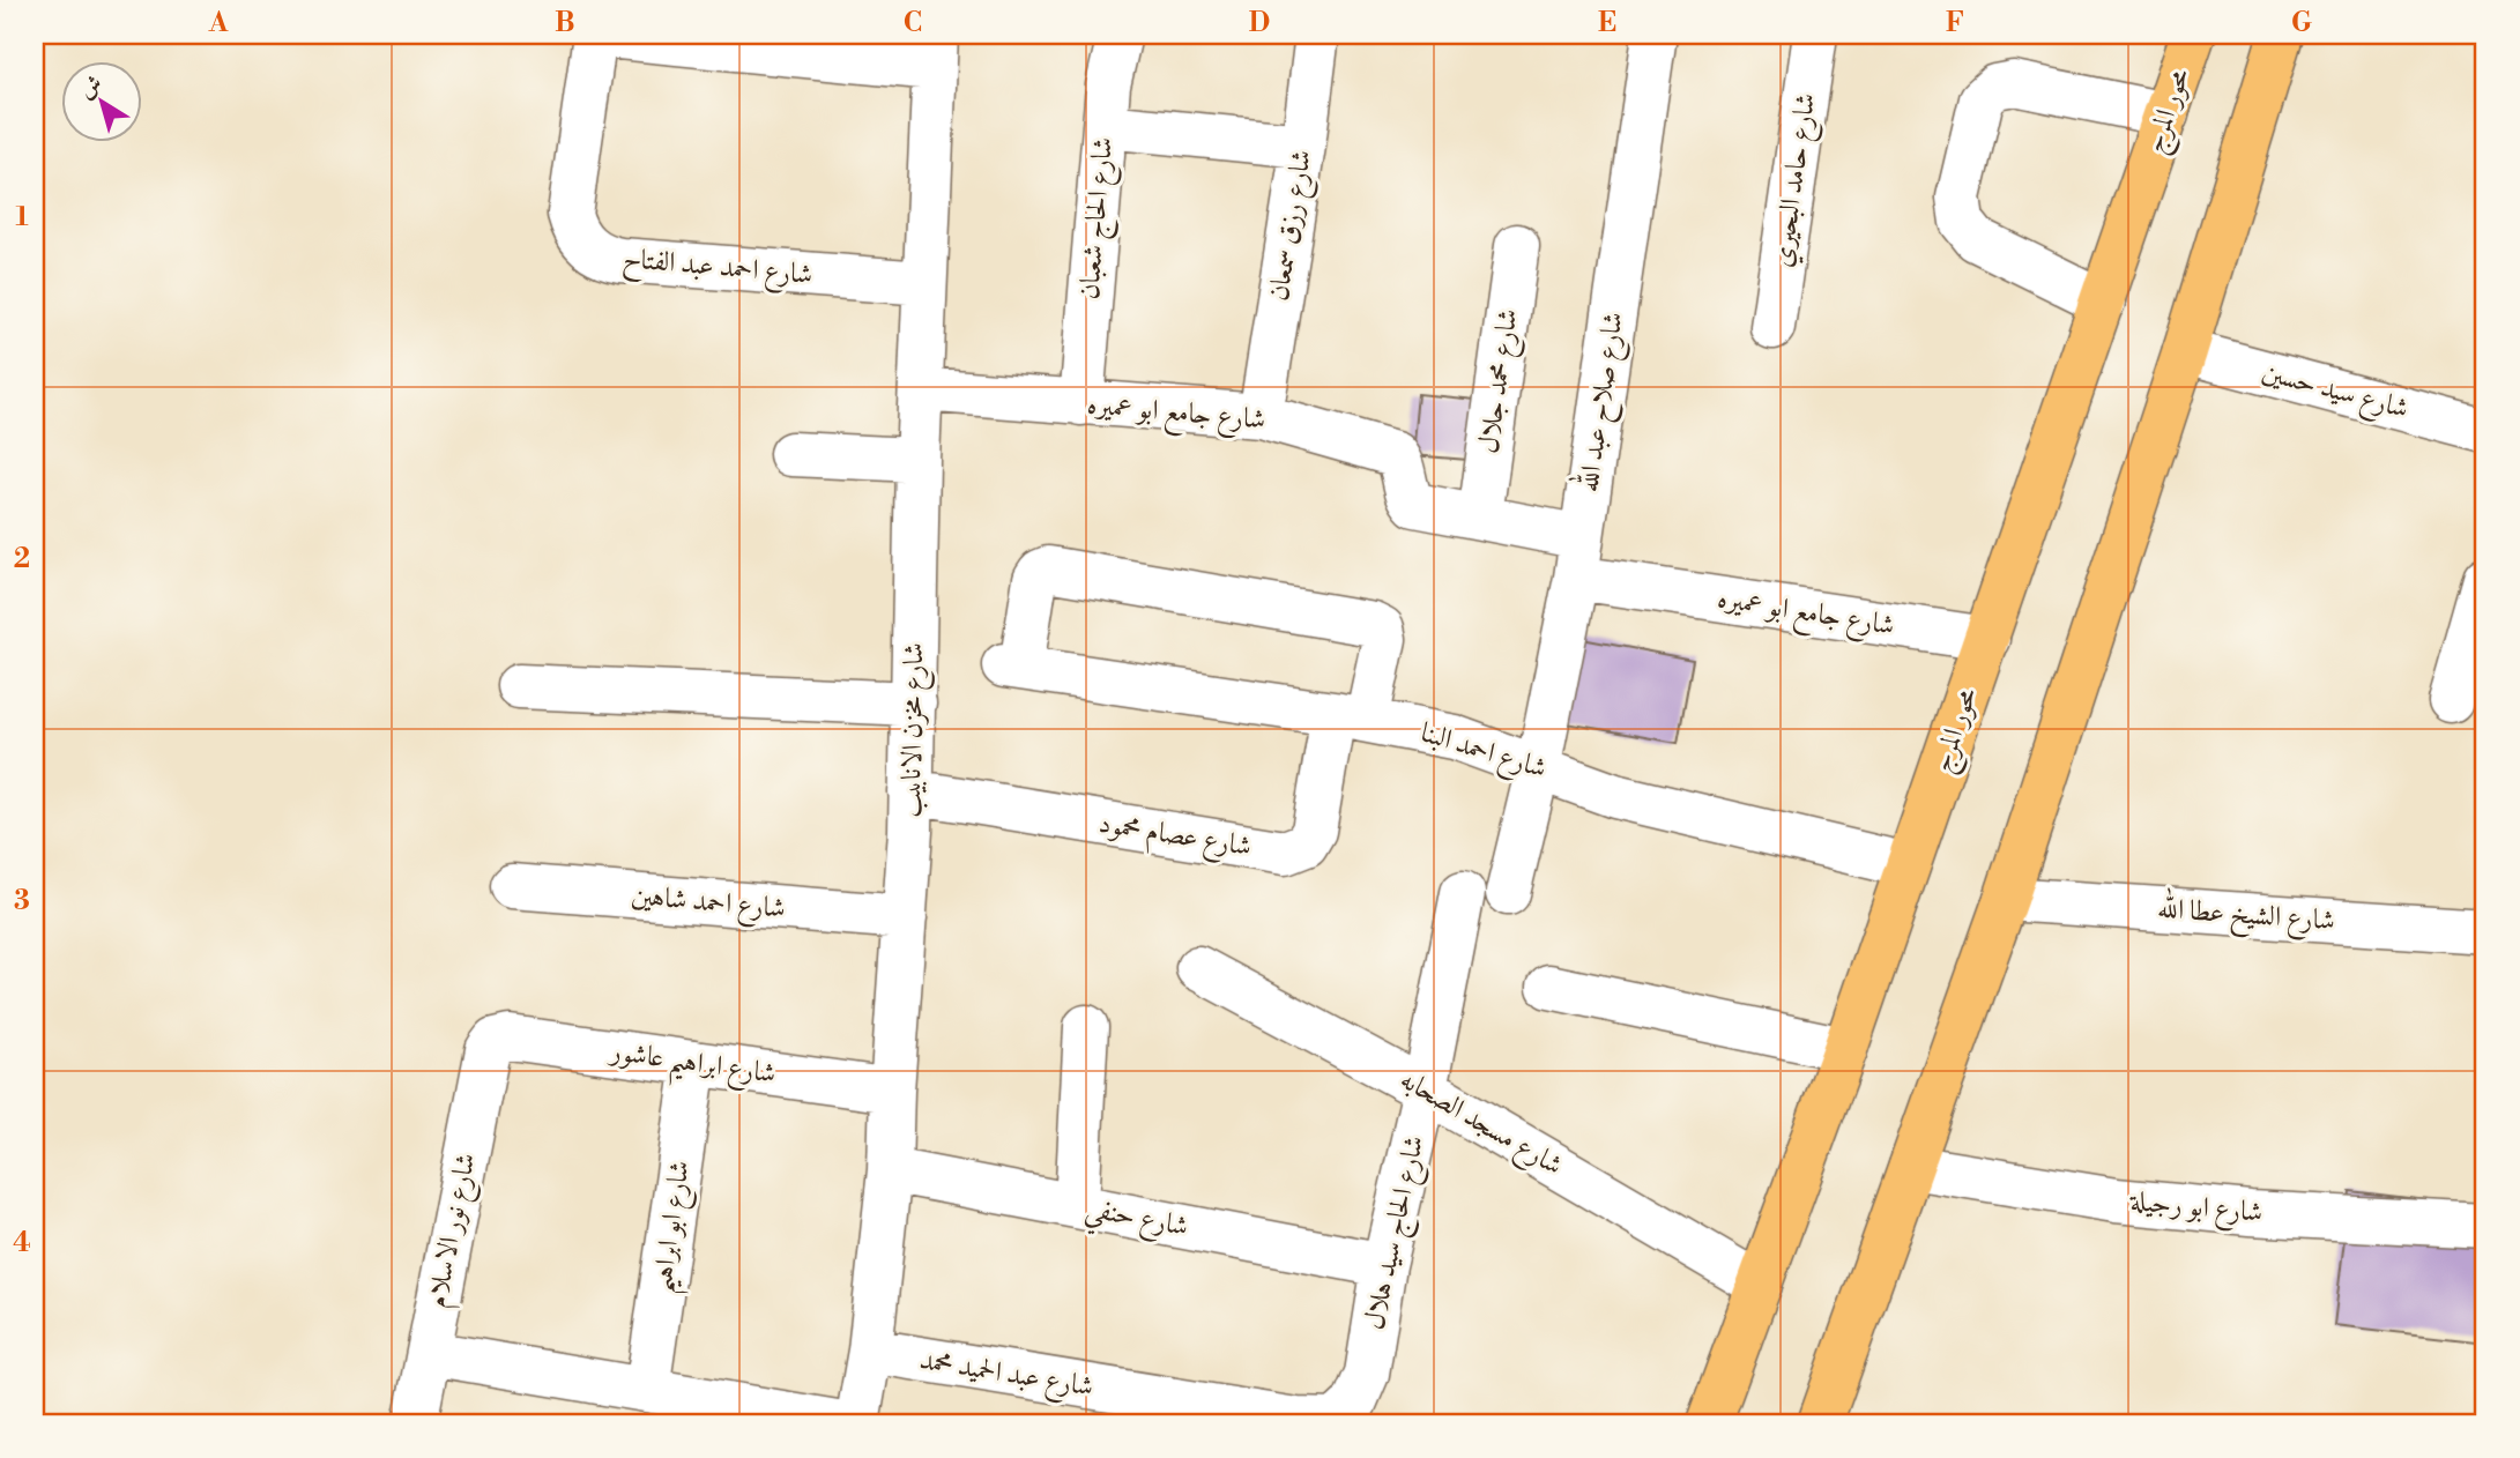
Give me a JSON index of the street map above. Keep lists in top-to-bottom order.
{
  "streets": {
    "main road": ["محور المرج"],
    "street": [
      "شارع حامد البحيري",
      "شارع الحاج شعبان",
      "شارع رزق سمعان",
      "شارع احمد عبد الفتاح",
      "شارع محمد جلال",
      "شارع سيد حسين",
      "شارع صلاح عبد الله",
      "شارع جامع ابو عميره",
      "شارع مخزن الانابيب",
      "شارع احمد البنا",
      "شارع عصام محمود",
      "شارع احمد شاهين",
      "شارع الشيخ عطا الله",
      "شارع ابراهيم عاشور",
      "شارع مسجد الصحابه",
      "شارع ابو رجيلة",
      "شارع حنفي",
      "شارع ابو ابراهيم",
      "شارع نور الاسلام",
      "شارع الحاج سيد هلال",
      "شارع عبد الحميد محمد"
    ]
  },
  "crossings": [
    ["محور المرج", "شارع جامع ابو عميره"],
    ["محور المرج", "شارع احمد البنا"],
    ["محور المرج", "شارع مسجد الصحابه"],
    ["شارع الحاج شعبان", "شارع جامع ابو عميره"],
    ["شارع رزق سمعان", "شارع جامع ابو عميره"],
    ["شارع احمد عبد الفتاح", "شارع مخزن الانابيب"],
    ["شارع محمد جلال", "شارع جامع ابو عميره"],
    ["شارع صلاح عبد الله", "شارع جامع ابو عميره"],
    ["شارع صلاح عبد الله", "شارع احمد البنا"],
    ["شارع جامع ابو عميره", "شارع مخزن الانابيب"],
    ["شارع مخزن الانابيب", "شارع عصام محمود"],
    ["شارع مخزن الانابيب", "شارع احمد شاهين"],
    ["شارع مخزن الانابيب", "شارع ابراهيم عاشور"],
    ["شارع مخزن الانابيب", "شارع حنفي"],
    ["شارع مخزن الانابيب", "شارع عبد الحميد محمد"],
    ["شارع احمد البنا", "شارع عصام محمود"],
    ["شارع ابراهيم عاشور", "شارع ابو ابراهيم"],
    ["شارع ابراهيم عاشور", "شارع نور الاسلام"],
    ["شارع مسجد الصحابه", "شارع الحاج سيد هلال"],
    ["شارع حنفي", "شارع الحاج سيد هلال"],
    ["شارع الحاج سيد هلال", "شارع عبد الحميد محمد"]
  ],
  "north": "top left",
  "grid": {
    "columns": [
      "A",
      "B",
      "C",
      "D",
      "E",
      "F",
      "G"
    ],
    "rows": [
      "1",
      "2",
      "3",
      "4"
    ]
  }
}
